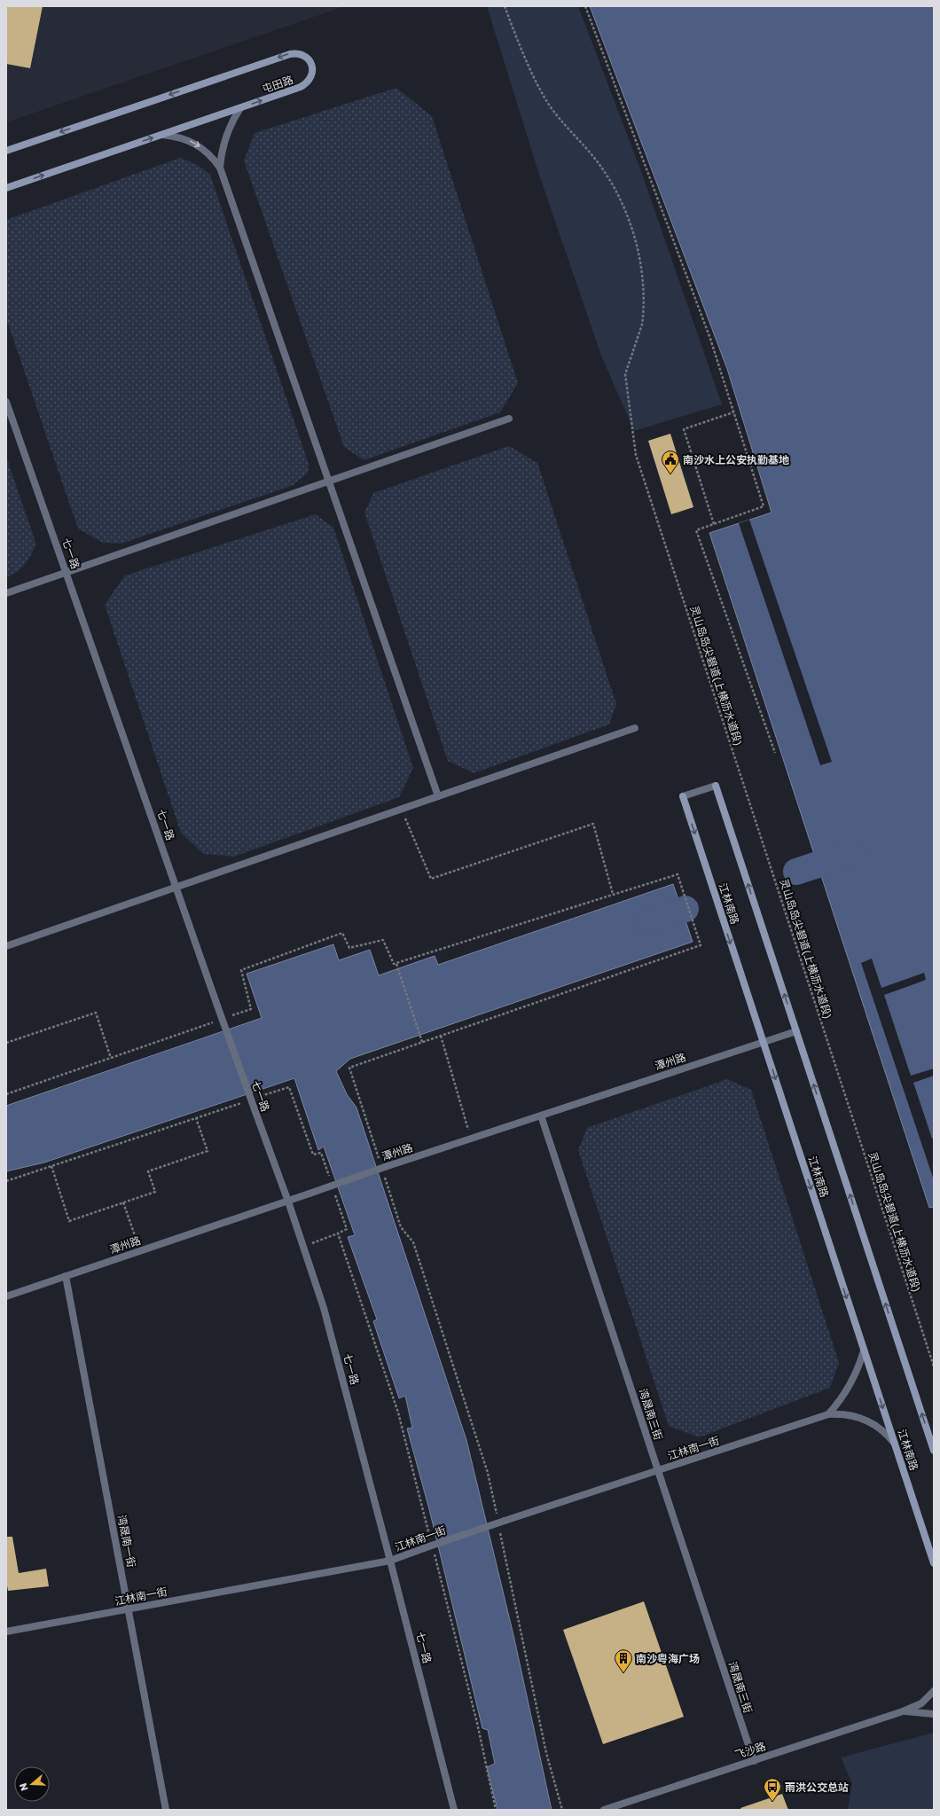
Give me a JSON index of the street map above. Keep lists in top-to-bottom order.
{
  "streets": {
    "main road": ["屯田路", "江林南路"],
    "street": [
      "七一路",
      "潭州路",
      "湾晟南三街",
      "江林南一街",
      "湾晟南一街",
      "飞沙路"
    ],
    "path": ["灵山岛岛尖碧道(上横沥水道段)"]
  },
  "crossings": [
    ["七一路", "潭州路"],
    ["七一路", "江林南一街"],
    ["江林南路", "潭州路"],
    ["潭州路", "湾晟南三街"],
    ["潭州路", "湾晟南一街"],
    ["湾晟南三街", "江林南一街"],
    ["湾晟南三街", "飞沙路"],
    ["江林南一街", "湾晟南一街"]
  ],
  "places": {
    "public building": ["南沙水上公安执勤基地"],
    "building": ["南沙粤海广场"],
    "bus stop": ["雨洪公交总站"]
  },
  "north": "left"
}
